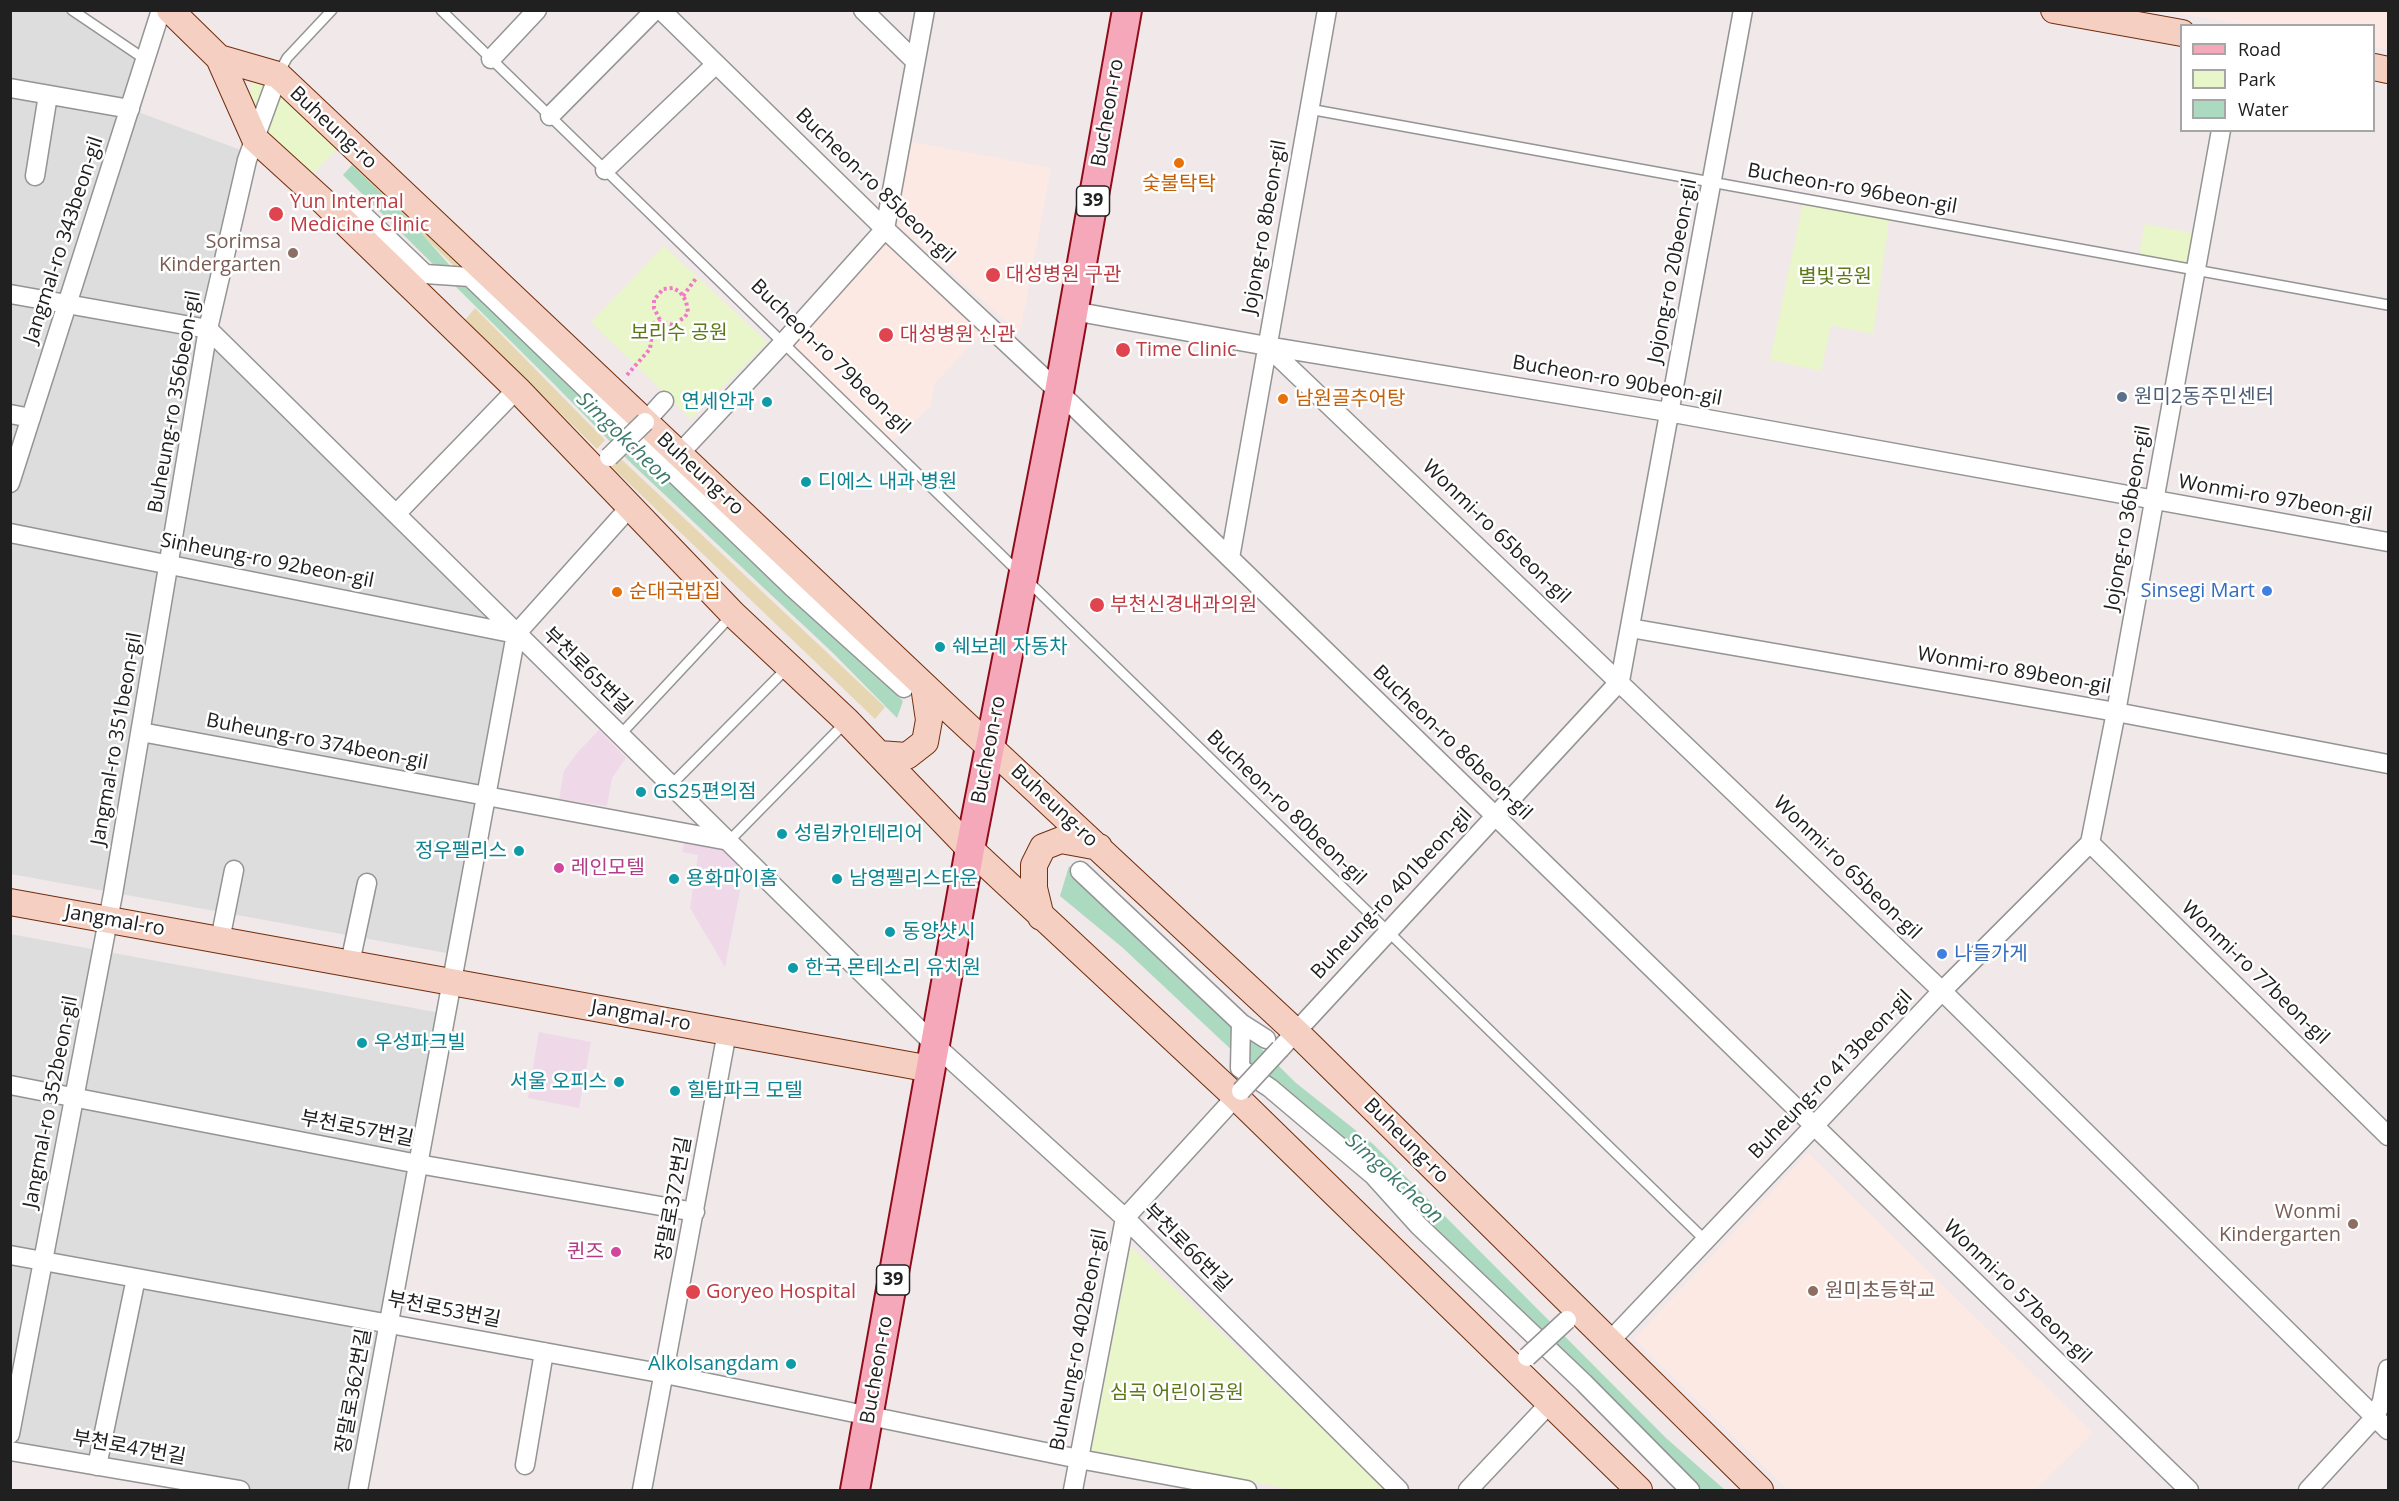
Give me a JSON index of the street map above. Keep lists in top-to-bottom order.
{
  "streets": {
    "main road": ["Bucheon-ro", "39"],
    "street": [
      "Buheung-ro",
      "Bucheon-ro 85beon-gil",
      "Jojong-ro 8beon-gil",
      "Jangmal-ro 343beon-gil",
      "Jojong-ro 20beon-gil",
      "Bucheon-ro 90beon-gil",
      "Buheung-ro 356beon-gil",
      "Wonmi-ro 97beon-gil",
      "Jojong-ro 36beon-gil",
      "Wonmi-ro 65beon-gil",
      "Sinheung-ro 92beon-gil",
      "부천로65번길",
      "Wonmi-ro 89beon-gil",
      "Jangmal-ro 351beon-gil",
      "Buheung-ro 374beon-gil",
      "Bucheon-ro 86beon-gil",
      "Buheung-ro 401beon-gil",
      "Jangmal-ro",
      "Wonmi-ro 77beon-gil",
      "Buheung-ro 413beon-gil",
      "Jangmal-ro 352beon-gil",
      "부천로57번길",
      "장말로372번길",
      "부천로66번길",
      "Wonmi-ro 57beon-gil",
      "부천로53번길",
      "Buheung-ro 402beon-gil",
      "장말로362번길",
      "부천로47번길"
    ],
    "lane": ["Bucheon-ro 96beon-gil", "Bucheon-ro 79beon-gil", "Bucheon-ro 80beon-gil"]
  },
  "crossings": [
    ["Bucheon-ro", "Buheung-ro"],
    ["Bucheon-ro", "Bucheon-ro 85beon-gil"],
    ["Bucheon-ro", "Bucheon-ro 79beon-gil"],
    ["Bucheon-ro", "Bucheon-ro 90beon-gil"],
    ["Bucheon-ro", "부천로65번길"],
    ["Bucheon-ro", "Bucheon-ro 86beon-gil"],
    ["Bucheon-ro", "Bucheon-ro 80beon-gil"],
    ["Bucheon-ro", "Jangmal-ro"],
    ["Bucheon-ro", "부천로66번길"],
    ["Bucheon-ro", "부천로53번길"],
    ["Buheung-ro", "Buheung-ro 356beon-gil"],
    ["Buheung-ro", "Buheung-ro 401beon-gil"],
    ["Buheung-ro", "Buheung-ro 413beon-gil"],
    ["Buheung-ro", "Buheung-ro 402beon-gil"],
    ["Bucheon-ro 85beon-gil", "Bucheon-ro 86beon-gil"],
    ["Bucheon-ro 96beon-gil", "Jojong-ro 8beon-gil"],
    ["Bucheon-ro 96beon-gil", "Jojong-ro 20beon-gil"],
    ["Bucheon-ro 96beon-gil", "Jojong-ro 36beon-gil"],
    ["Jojong-ro 8beon-gil", "Bucheon-ro 90beon-gil"],
    ["Jojong-ro 8beon-gil", "Wonmi-ro 65beon-gil"],
    ["Jojong-ro 8beon-gil", "Bucheon-ro 86beon-gil"],
    ["Jojong-ro 20beon-gil", "Bucheon-ro 90beon-gil"],
    ["Jojong-ro 20beon-gil", "Wonmi-ro 65beon-gil"],
    ["Jojong-ro 20beon-gil", "Wonmi-ro 89beon-gil"],
    ["Jojong-ro 20beon-gil", "Buheung-ro 401beon-gil"],
    ["Bucheon-ro 79beon-gil", "Bucheon-ro 80beon-gil"],
    ["Bucheon-ro 90beon-gil", "Wonmi-ro 97beon-gil"],
    ["Bucheon-ro 90beon-gil", "Jojong-ro 36beon-gil"],
    ["Bucheon-ro 90beon-gil", "Wonmi-ro 65beon-gil"],
    ["Buheung-ro 356beon-gil", "Sinheung-ro 92beon-gil"],
    ["Buheung-ro 356beon-gil", "부천로65번길"],
    ["Buheung-ro 356beon-gil", "Jangmal-ro 351beon-gil"],
    ["Wonmi-ro 97beon-gil", "Jojong-ro 36beon-gil"],
    ["Jojong-ro 36beon-gil", "Wonmi-ro 89beon-gil"],
    ["Jojong-ro 36beon-gil", "Wonmi-ro 77beon-gil"],
    ["Jojong-ro 36beon-gil", "Buheung-ro 413beon-gil"],
    ["Wonmi-ro 65beon-gil", "Buheung-ro 401beon-gil"],
    ["Wonmi-ro 65beon-gil", "Buheung-ro 413beon-gil"],
    ["Sinheung-ro 92beon-gil", "부천로65번길"],
    ["Sinheung-ro 92beon-gil", "Jangmal-ro 351beon-gil"],
    ["부천로65번길", "Buheung-ro 374beon-gil"],
    ["부천로65번길", "Jangmal-ro"],
    ["부천로65번길", "부천로66번길"],
    ["Jangmal-ro 351beon-gil", "Buheung-ro 374beon-gil"],
    ["Jangmal-ro 351beon-gil", "Jangmal-ro"],
    ["Jangmal-ro 351beon-gil", "Jangmal-ro 352beon-gil"],
    ["Bucheon-ro 86beon-gil", "Buheung-ro 401beon-gil"],
    ["Bucheon-ro 86beon-gil", "Buheung-ro 413beon-gil"],
    ["Bucheon-ro 86beon-gil", "Wonmi-ro 57beon-gil"],
    ["Bucheon-ro 80beon-gil", "Buheung-ro 401beon-gil"],
    ["Bucheon-ro 80beon-gil", "Buheung-ro 413beon-gil"],
    ["Buheung-ro 401beon-gil", "Buheung-ro 402beon-gil"],
    ["Jangmal-ro", "Jangmal-ro 352beon-gil"],
    ["Jangmal-ro", "장말로372번길"],
    ["Jangmal-ro", "부천로66번길"],
    ["Jangmal-ro", "장말로362번길"],
    ["Wonmi-ro 77beon-gil", "Buheung-ro 413beon-gil"],
    ["Buheung-ro 413beon-gil", "Wonmi-ro 57beon-gil"],
    ["Jangmal-ro 352beon-gil", "부천로57번길"],
    ["Jangmal-ro 352beon-gil", "부천로53번길"],
    ["부천로57번길", "장말로372번길"],
    ["부천로57번길", "장말로362번길"],
    ["장말로372번길", "부천로53번길"],
    ["부천로66번길", "Buheung-ro 402beon-gil"],
    ["부천로53번길", "Buheung-ro 402beon-gil"],
    ["부천로53번길", "장말로362번길"]
  ],
  "water": ["Simgokcheon"],
  "parks": ["별빛공원", "보리수 공원", "심곡 어린이공원"],
  "places": [
    "숯불탁탁",
    "Yun Internal Medicine Clinic",
    "Sorimsa Kindergarten",
    "대성병원 구관",
    "대성병원 신관",
    "Time Clinic",
    "원미2동주민센터",
    "남원골추어탕",
    "연세안과",
    "디에스 내과 병원",
    "Sinsegi Mart",
    "순대국밥집",
    "부천신경내과의원",
    "쉐보레 자동차",
    "GS25편의점",
    "성림카인테리어",
    "정우펠리스",
    "레인모텔",
    "용화마이홈",
    "남영펠리스타운",
    "동양샷시",
    "나들가게",
    "한국 몬테소리 유치원",
    "우성파크빌",
    "서울 오피스",
    "힐탑파크 모텔",
    "Wonmi Kindergarten",
    "퀸즈",
    "원미초등학교",
    "Goryeo Hospital",
    "Alkolsangdam"
  ],
  "legend": ["Road", "Park", "Water"]
}
